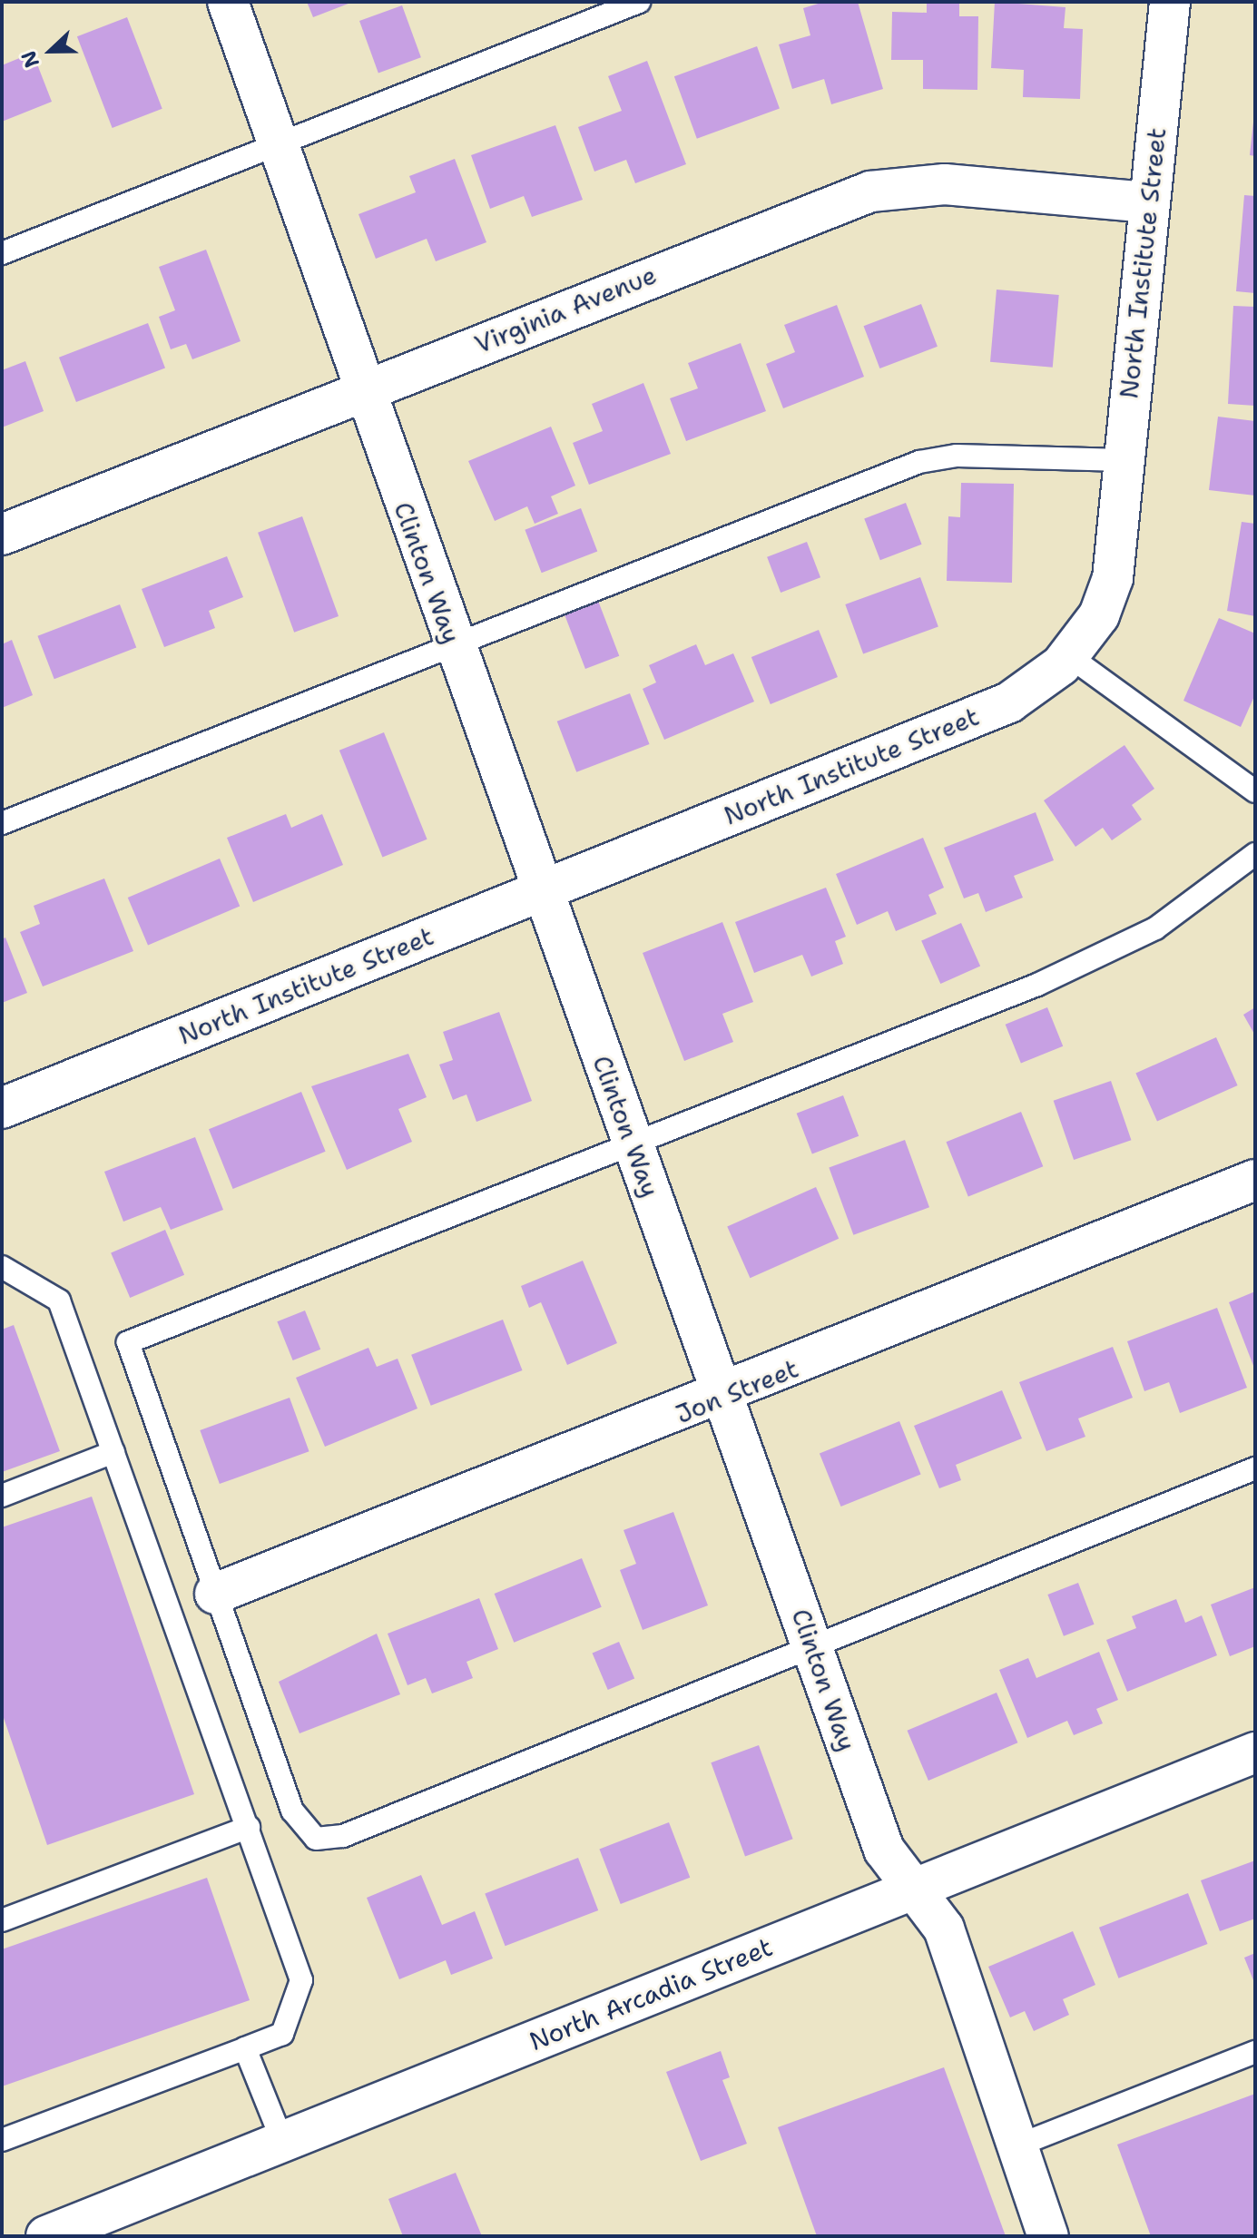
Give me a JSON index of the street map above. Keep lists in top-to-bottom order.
{
  "streets": {
    "street": [
      "North Institute Street",
      "Virginia Avenue",
      "Clinton Way",
      "Jon Street",
      "North Arcadia Street"
    ]
  },
  "crossings": [
    ["North Institute Street", "Virginia Avenue"],
    ["North Institute Street", "Clinton Way"],
    ["Virginia Avenue", "Clinton Way"],
    ["Clinton Way", "Jon Street"],
    ["Clinton Way", "North Arcadia Street"]
  ],
  "north": "left"
}
